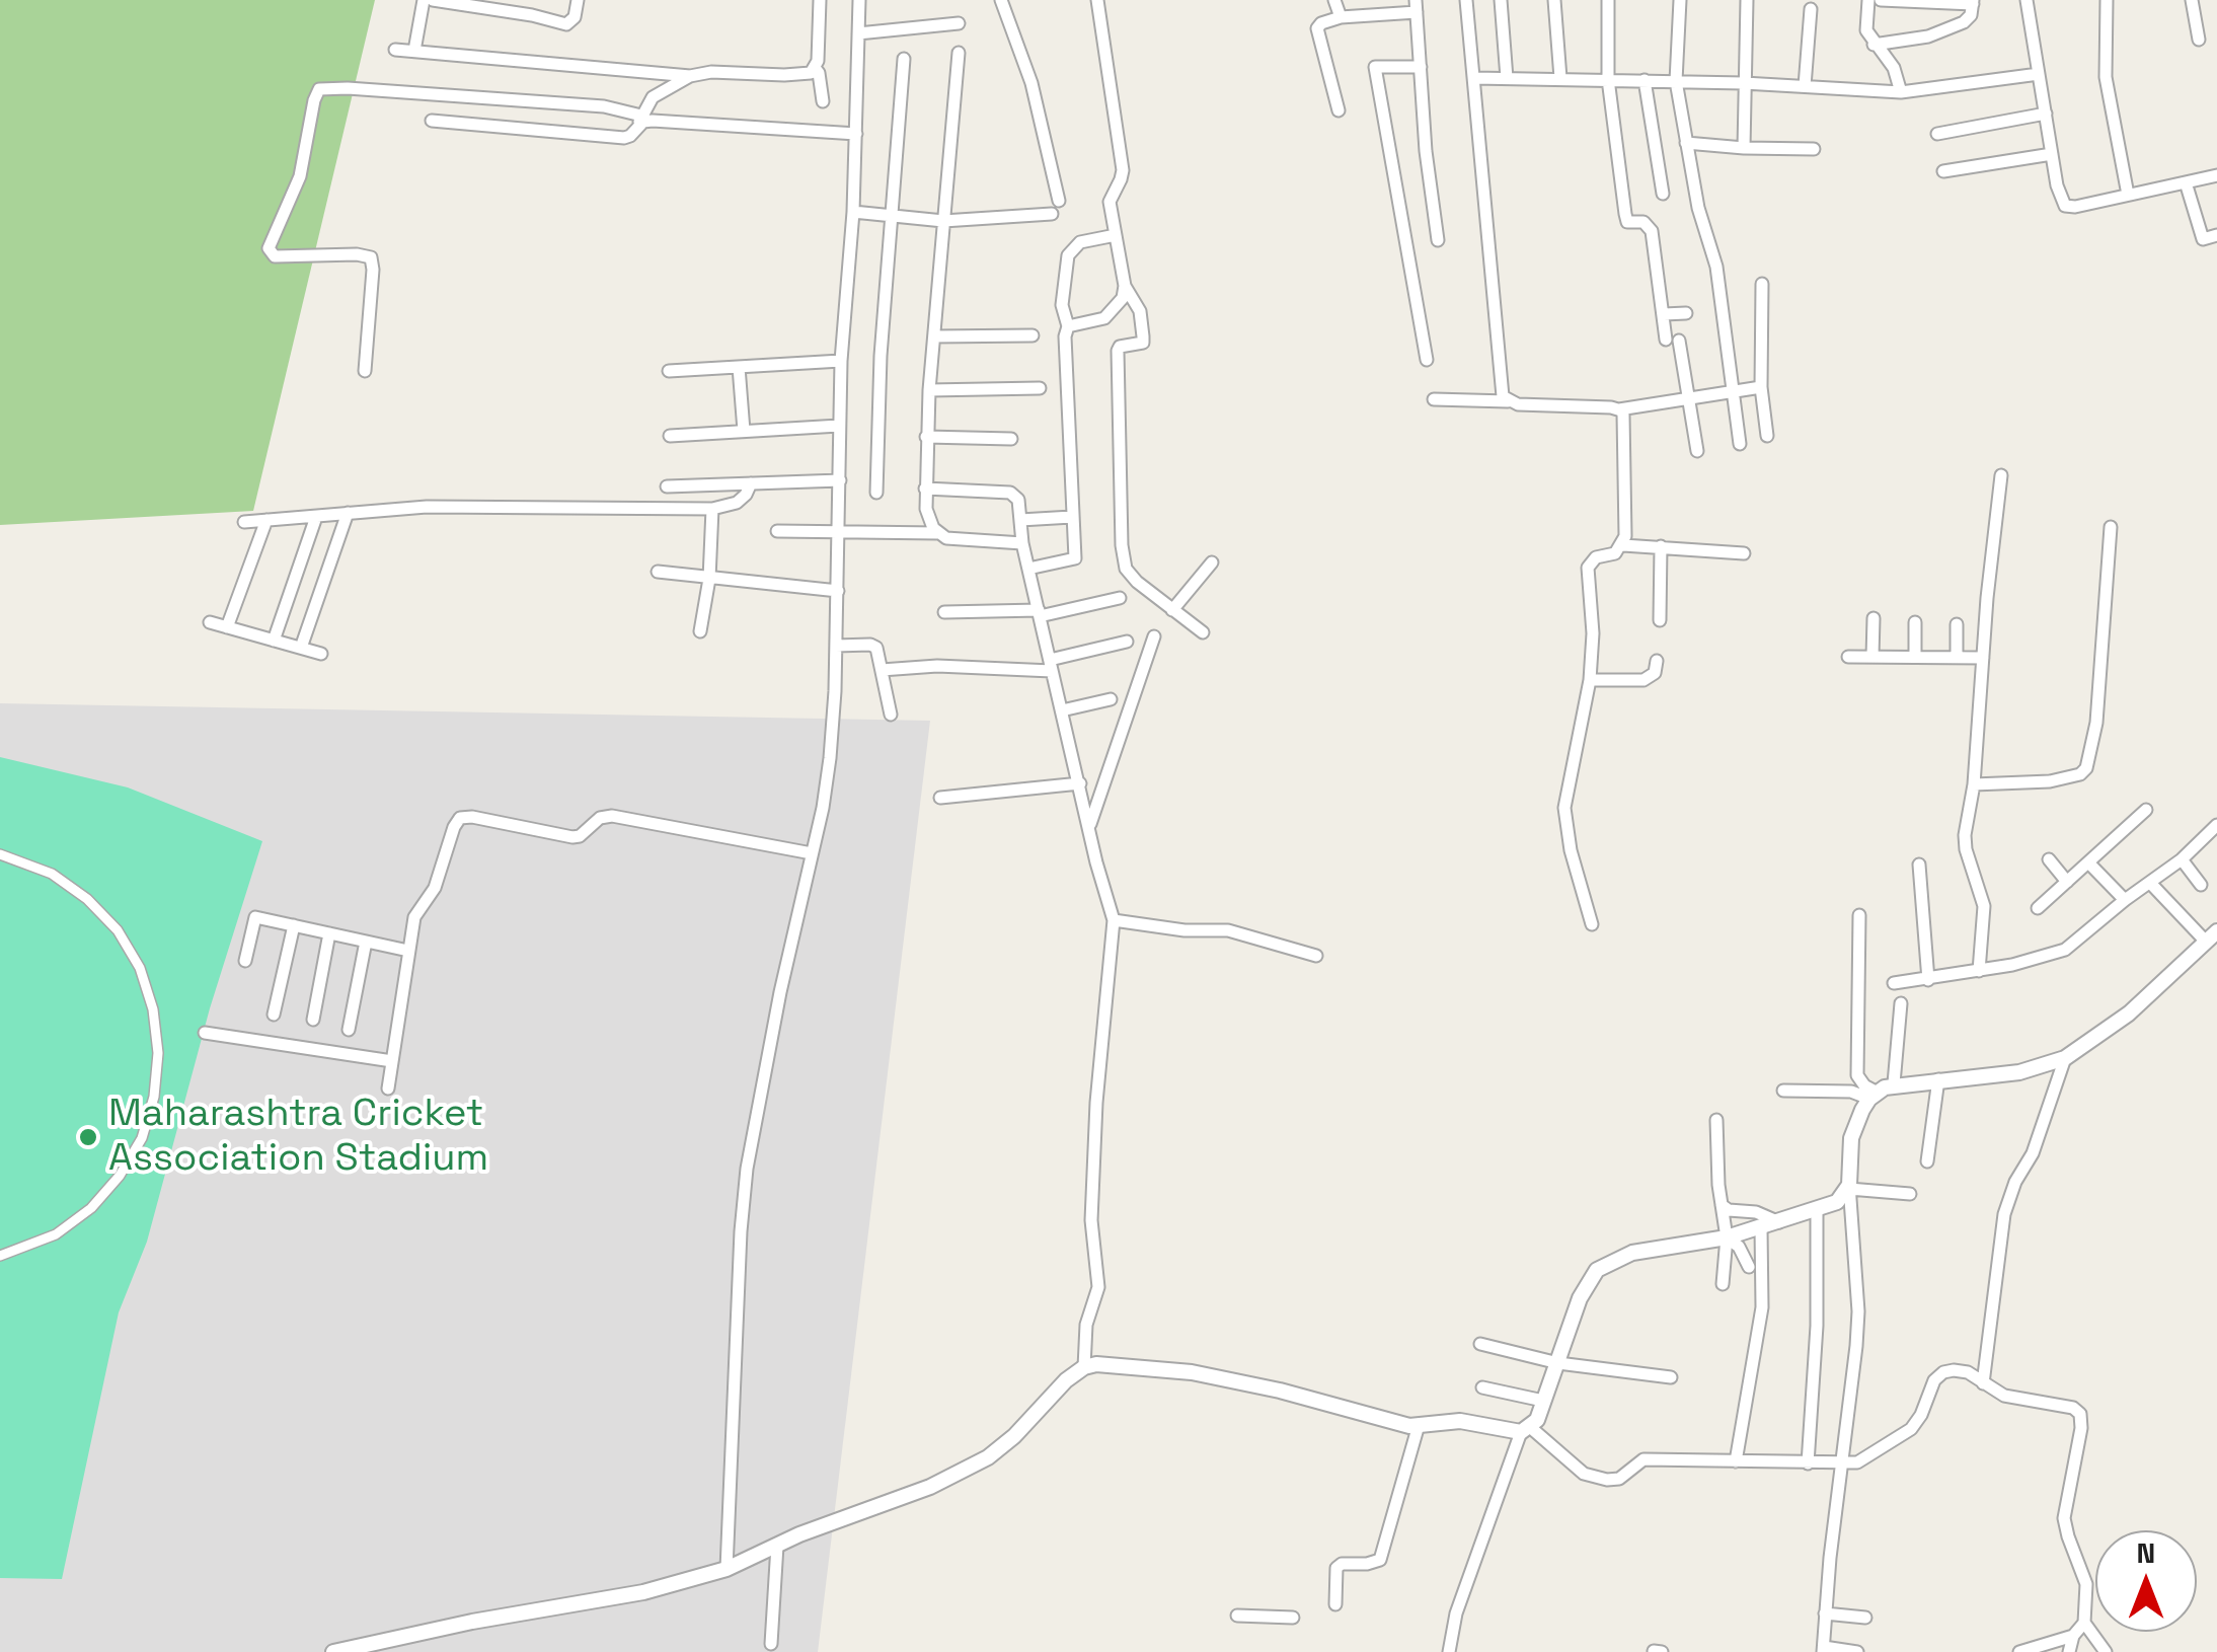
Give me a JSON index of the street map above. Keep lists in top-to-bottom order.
{
  "places": ["Maharashtra Cricket Association Stadium"],
  "north": "top"
}
